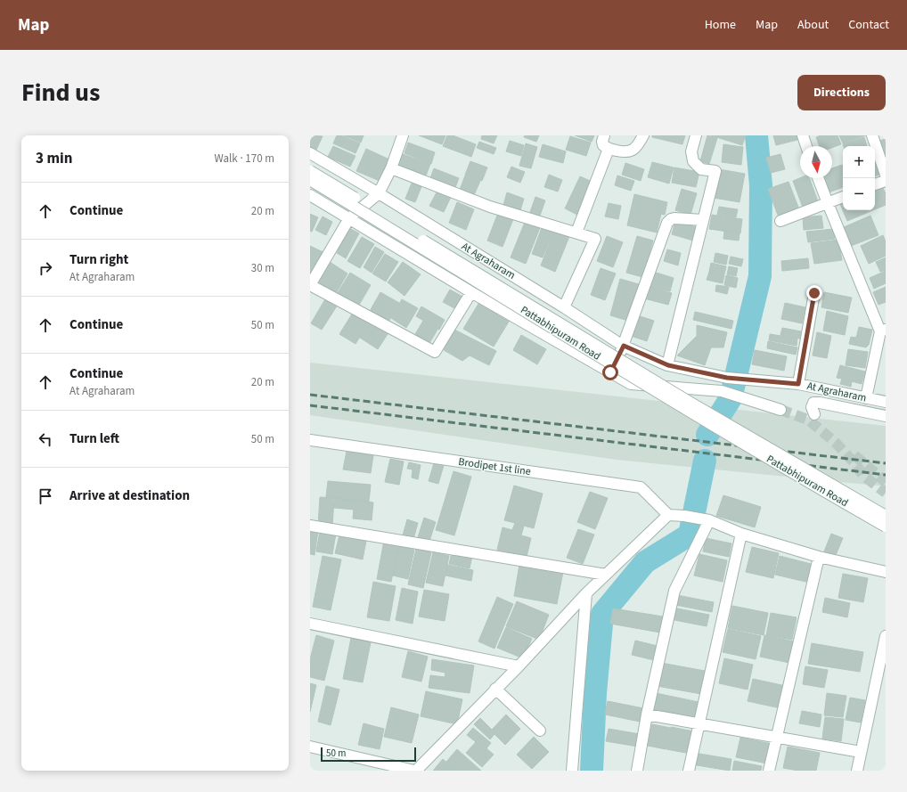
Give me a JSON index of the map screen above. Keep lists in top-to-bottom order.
{
  "streets": {
    "street": ["At Agraharam", "Pattabhipuram Road", "Brodipet 1st line"]
  },
  "scale_bar": "50 m",
  "north": "bottom",
  "page": {
    "header": "Map",
    "nav": [
      "Home",
      "Map",
      "About",
      "Contact"
    ],
    "title": "Find us",
    "buttons": "Directions",
    "heading": ["3 min", "Walk · 170 m"],
    "map_buttons": ["+", "−"],
    "list": [
      ["Continue", "20 m"],
      ["Turn right", "At Agraharam", "30 m"],
      ["Continue", "50 m"],
      ["Continue", "At Agraharam", "20 m"],
      ["Turn left", "50 m"],
      "Arrive at destination"
    ],
    "scale": "50 m"
  }
}
